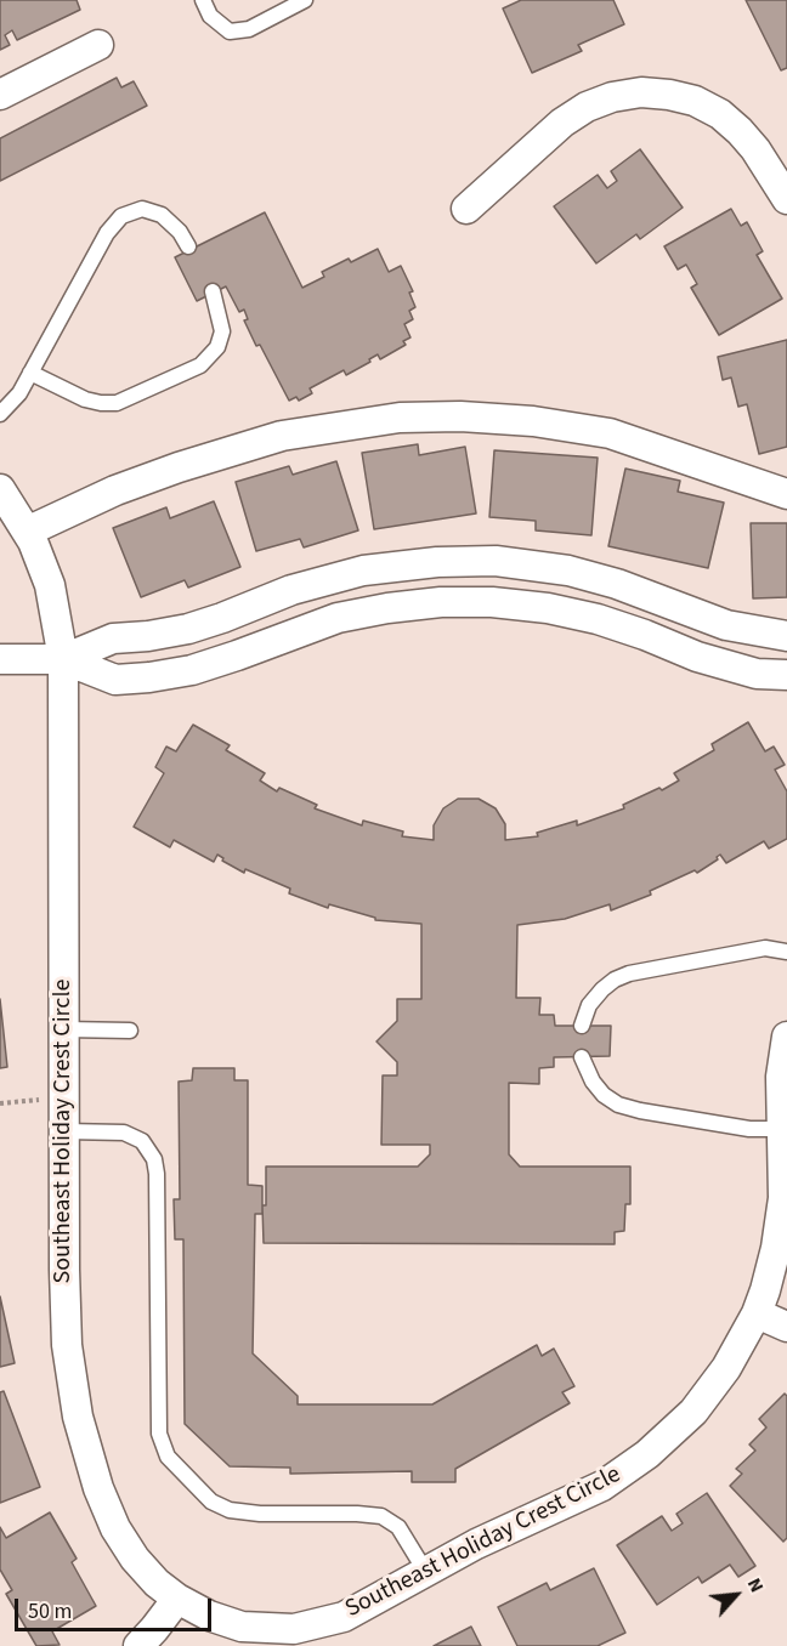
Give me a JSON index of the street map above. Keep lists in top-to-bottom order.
{
  "streets": {
    "street": ["Southeast Holiday Crest Circle"]
  },
  "scale_bar": "50 m",
  "north": "top right"
}
